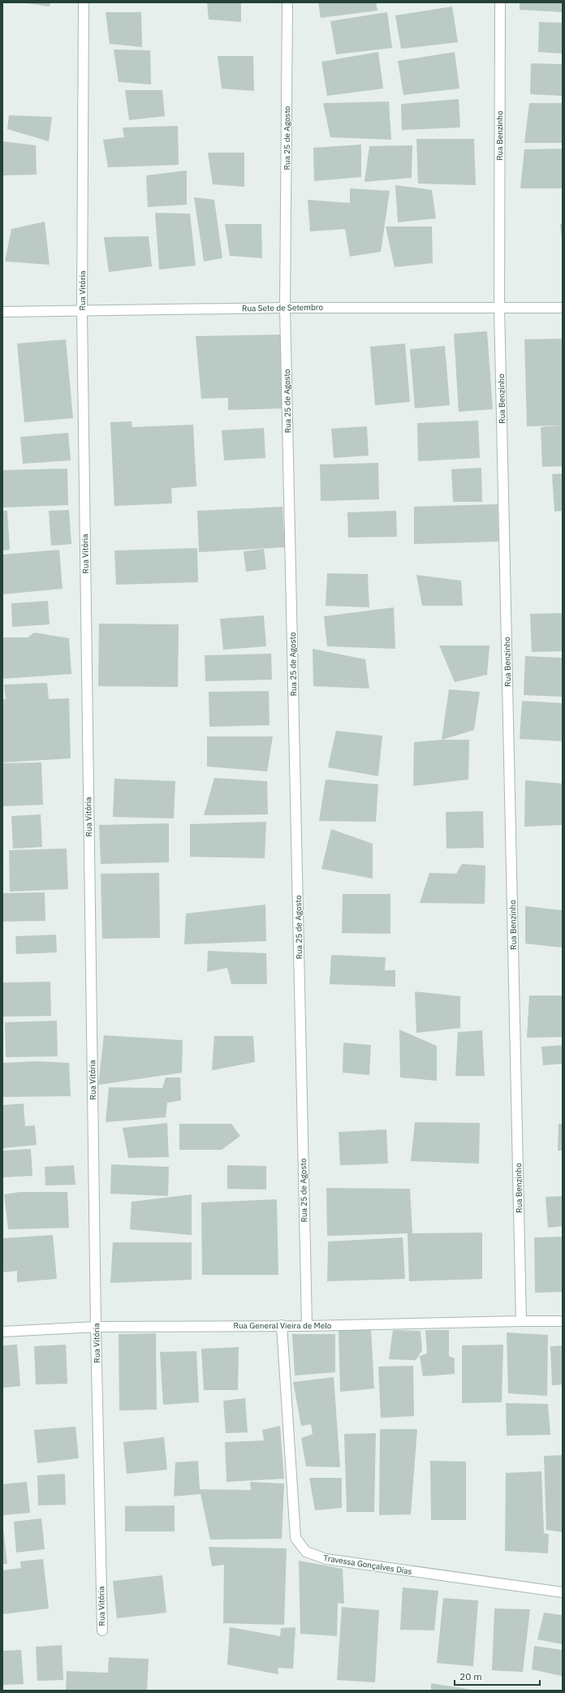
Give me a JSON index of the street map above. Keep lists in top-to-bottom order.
{
  "streets": {
    "street": [
      "Rua Benzinho",
      "Rua 25 de Agosto",
      "Rua Vitória",
      "Rua Sete de Setembro",
      "Rua General Vieira de Melo",
      "Travessa Gonçalves Dias"
    ]
  },
  "crossings": [
    ["Rua Benzinho", "Rua Sete de Setembro"],
    ["Rua Benzinho", "Rua General Vieira de Melo"],
    ["Rua 25 de Agosto", "Rua Sete de Setembro"],
    ["Rua 25 de Agosto", "Rua General Vieira de Melo"],
    ["Rua Vitória", "Rua Sete de Setembro"],
    ["Rua Vitória", "Rua General Vieira de Melo"],
    ["Rua General Vieira de Melo", "Travessa Gonçalves Dias"]
  ],
  "scale_bar": "20 m"
}
